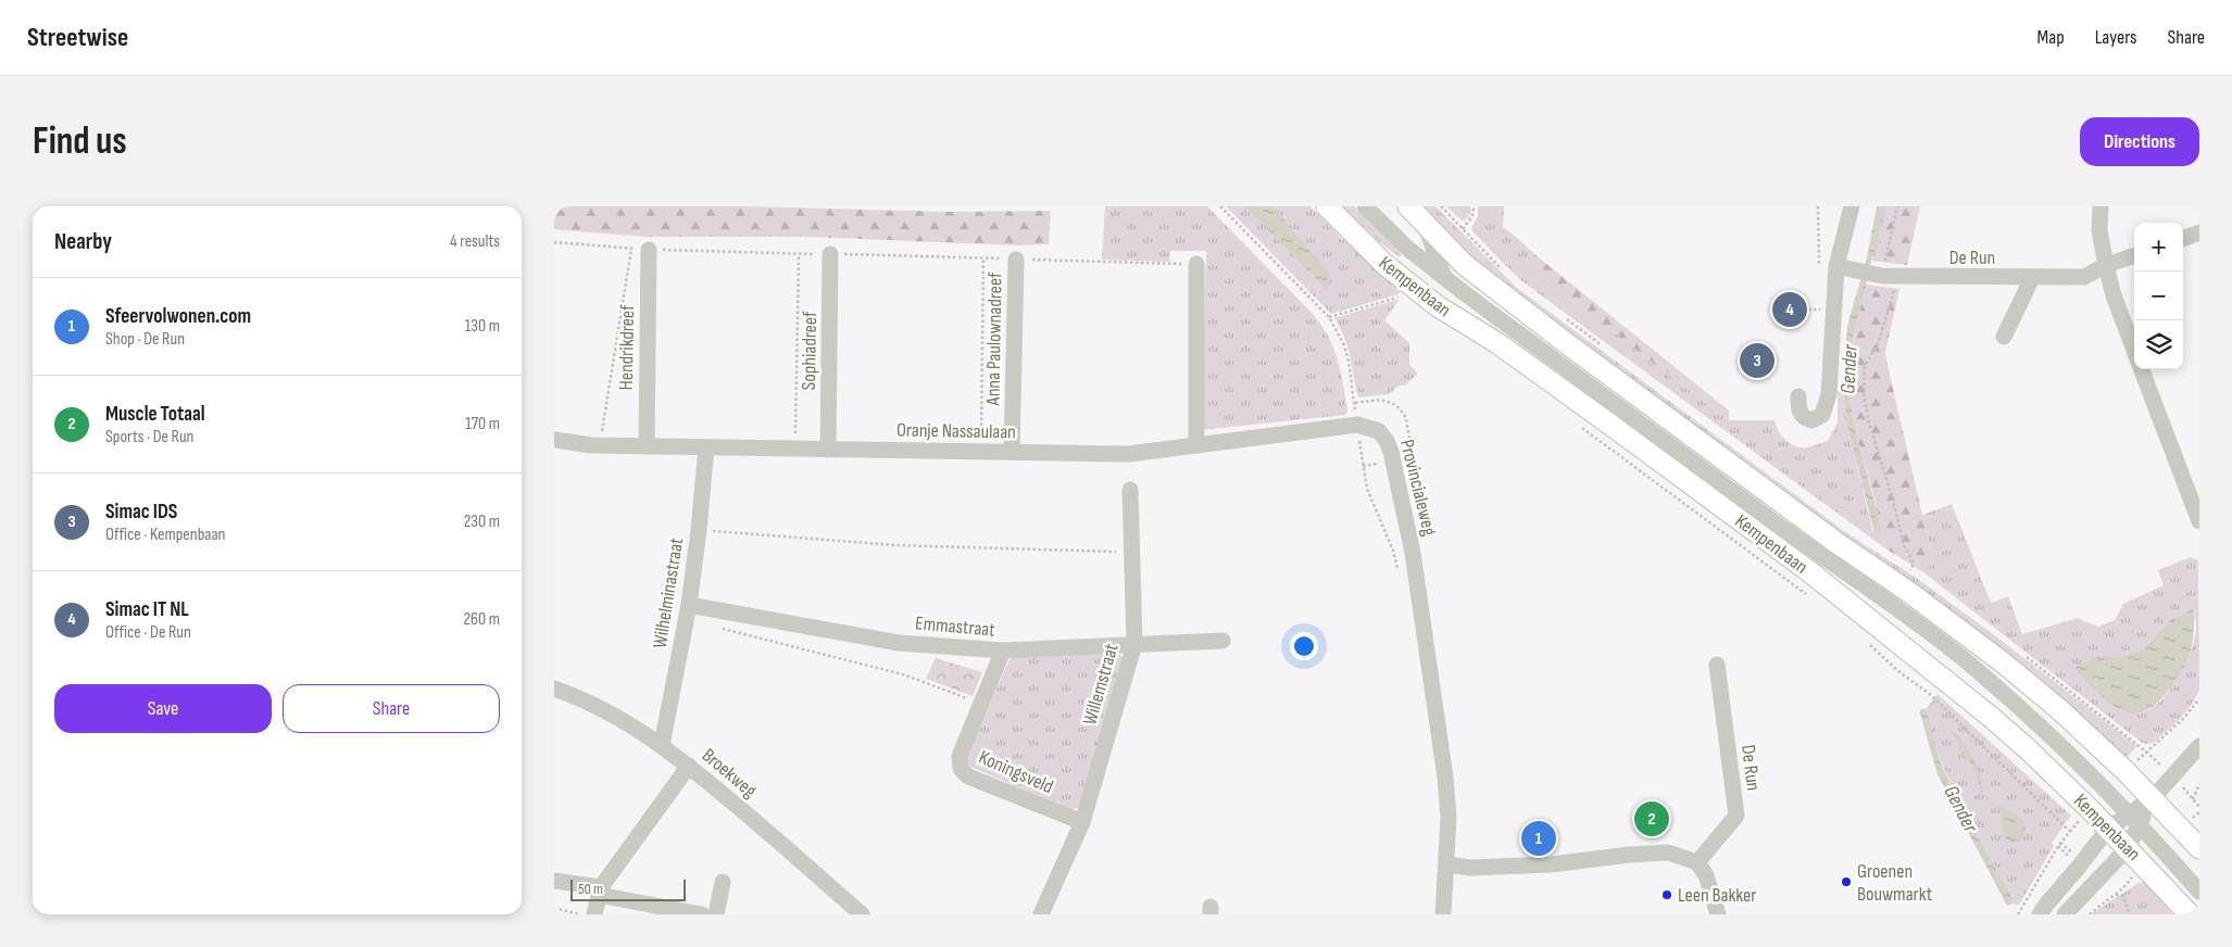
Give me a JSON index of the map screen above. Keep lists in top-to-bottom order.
{
  "streets": {
    "main road": ["Kempenbaan"],
    "street": [
      "De Run",
      "Anna Paulownadreef",
      "Hendrikdreef",
      "Sophiadreef",
      "Oranje Nassaulaan",
      "Provincialeweg",
      "Wilhelminastraat",
      "Emmastraat",
      "Willemstraat",
      "Koningsveld",
      "Broekweg"
    ]
  },
  "crossings": [
    ["Anna Paulownadreef", "Oranje Nassaulaan"],
    ["Hendrikdreef", "Oranje Nassaulaan"],
    ["Sophiadreef", "Oranje Nassaulaan"],
    ["Oranje Nassaulaan", "Provincialeweg"],
    ["Oranje Nassaulaan", "Wilhelminastraat"],
    ["Wilhelminastraat", "Emmastraat"],
    ["Wilhelminastraat", "Broekweg"],
    ["Emmastraat", "Willemstraat"],
    ["Emmastraat", "Koningsveld"],
    ["Willemstraat", "Koningsveld"]
  ],
  "water": ["Gender"],
  "places": ["Groenen Bouwmarkt", "Leen Bakker"],
  "scale_bar": "50 m",
  "page": {
    "header": "Streetwise",
    "nav": ["Map", "Layers", "Share"],
    "buttons": [
      "Directions",
      ["Save", "Share"]
    ],
    "title": "Find us",
    "heading": ["Nearby", "4 results"],
    "map_buttons": ["+", "−"],
    "list": [
      {
        "mark": "1",
        "name": "Sfeervolwonen.com",
        "note": "Shop · De Run",
        "value": "130 m"
      },
      {
        "mark": "2",
        "name": "Muscle Totaal",
        "note": "Sports · De Run",
        "value": "170 m"
      },
      {
        "mark": "3",
        "name": "Simac IDS",
        "note": "Office · Kempenbaan",
        "value": "230 m"
      },
      {
        "mark": "4",
        "name": "Simac IT NL",
        "note": "Office · De Run",
        "value": "260 m"
      }
    ],
    "pins": [
      "4",
      "3",
      "2",
      "1"
    ],
    "scale": "50 m"
  }
}
